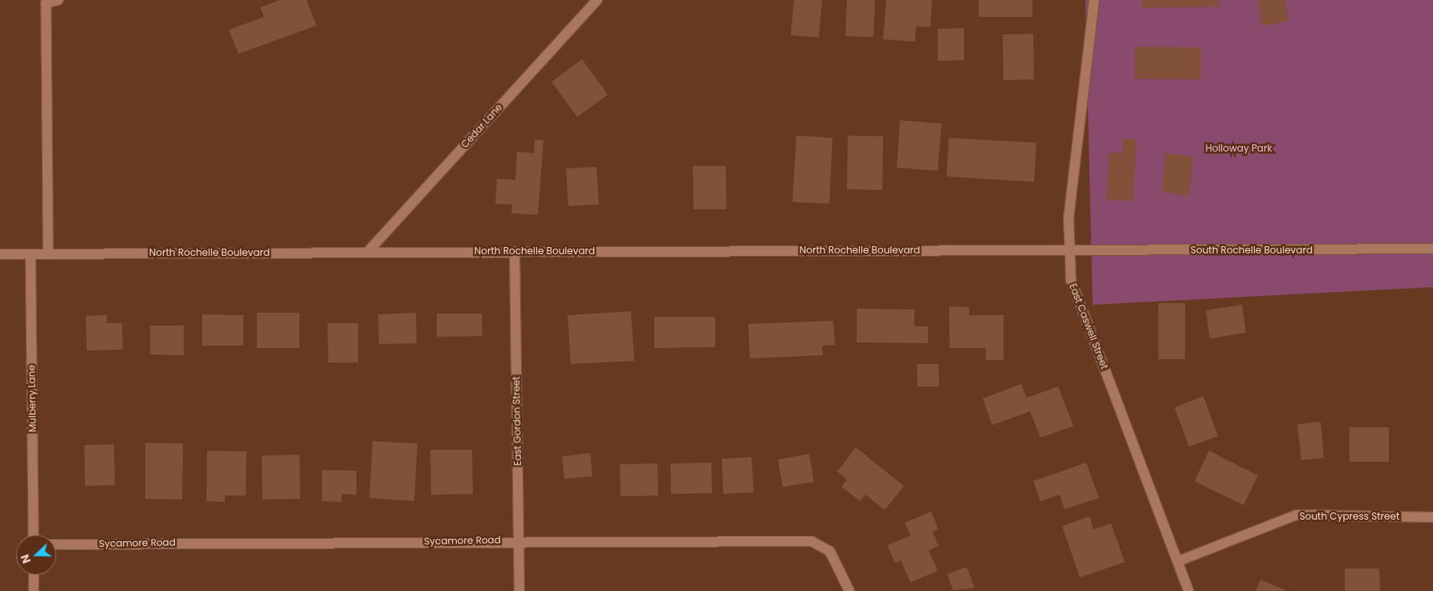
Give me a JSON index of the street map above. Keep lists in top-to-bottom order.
{
  "streets": {
    "street": [
      "Cedar Lane",
      "North Rochelle Boulevard",
      "South Rochelle Boulevard",
      "East Caswell Street",
      "Mulberry Lane",
      "East Gordon Street",
      "South Cypress Street",
      "Sycamore Road"
    ]
  },
  "crossings": [
    ["Cedar Lane", "North Rochelle Boulevard"],
    ["North Rochelle Boulevard", "South Rochelle Boulevard"],
    ["North Rochelle Boulevard", "East Caswell Street"],
    ["North Rochelle Boulevard", "Mulberry Lane"],
    ["North Rochelle Boulevard", "East Gordon Street"],
    ["South Rochelle Boulevard", "East Caswell Street"],
    ["East Caswell Street", "South Cypress Street"],
    ["East Gordon Street", "Sycamore Road"]
  ],
  "parks": ["Holloway Park"],
  "north": "left"
}
